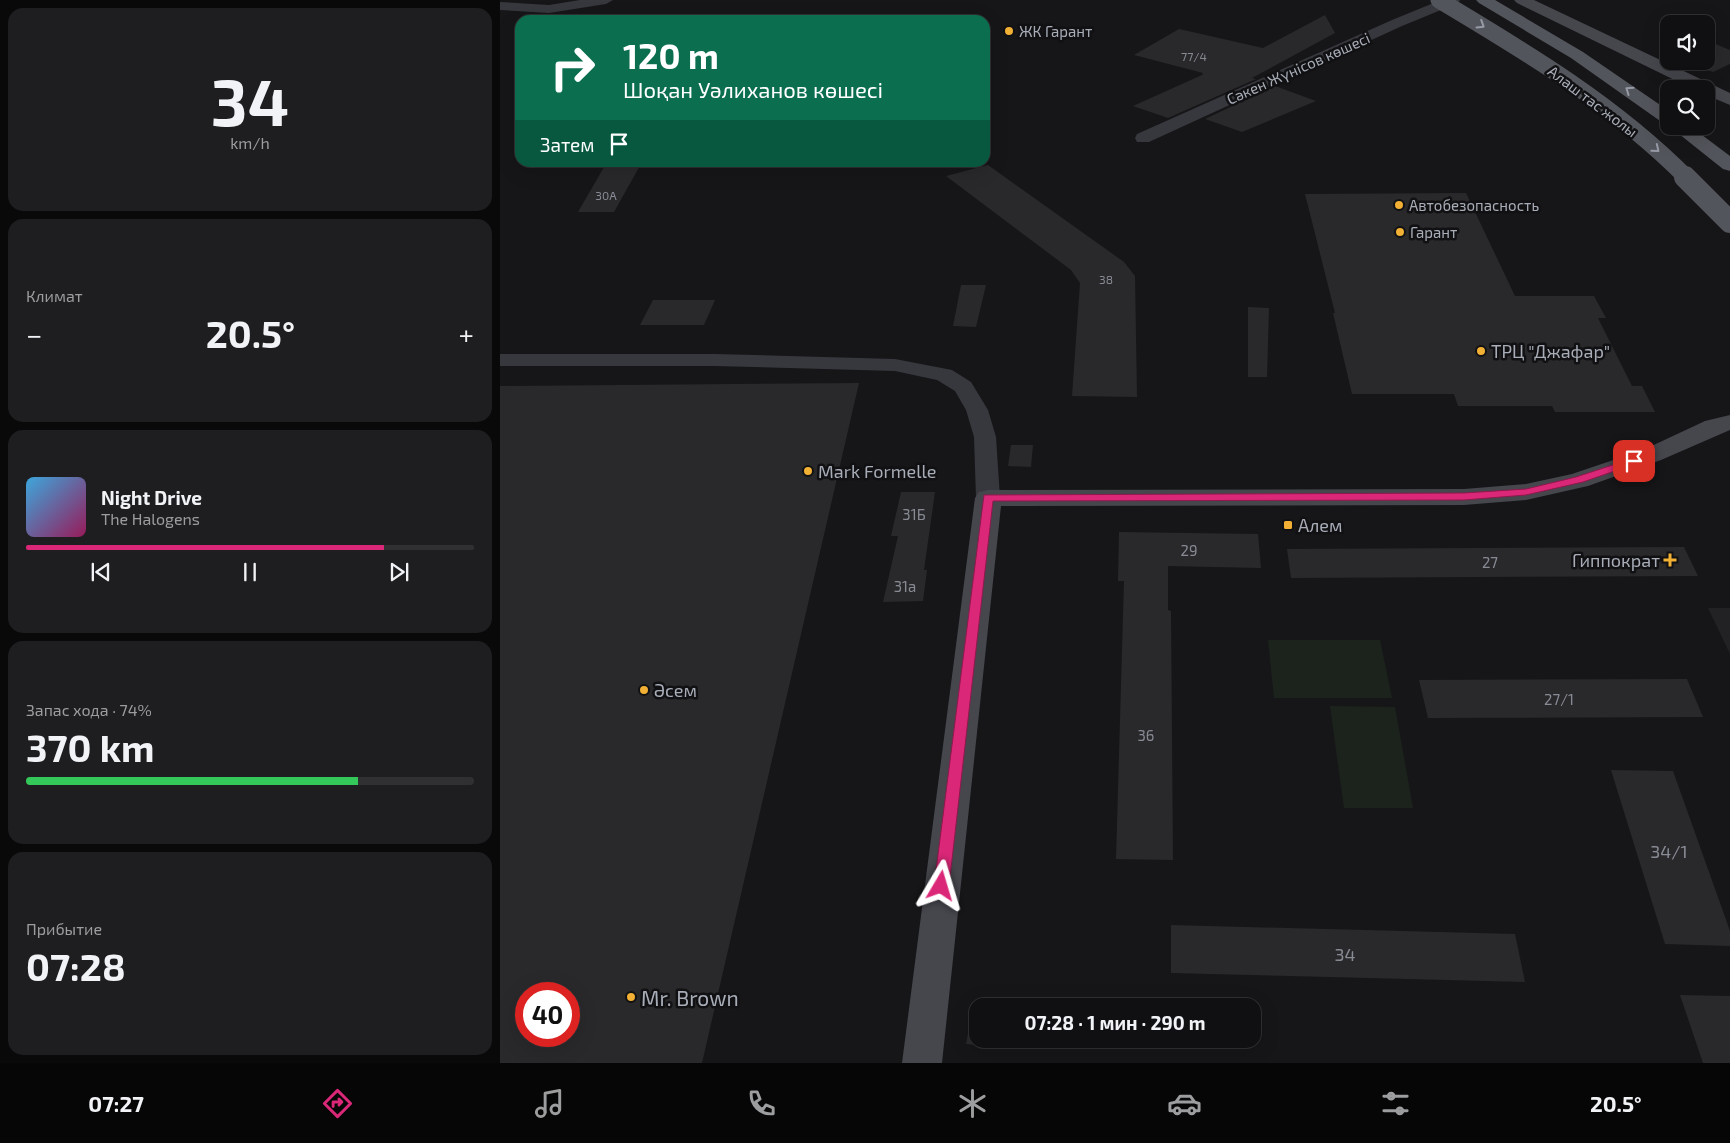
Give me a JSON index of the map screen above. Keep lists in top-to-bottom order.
{
  "streets": {
    "main road": ["Алаш тас жолы"],
    "street": ["Сәкен Жүнісов көшесі"]
  },
  "places": {
    "other": [
      "ЖК Гарант",
      "Автобезопасность",
      "Гарант",
      "ТРЦ \"Джафар\"",
      "Mark Formelle",
      "Әсем",
      "Mr. Brown"
    ],
    "transit": ["Алем"],
    "health": ["Гиппократ"]
  },
  "house_numbers": [
    "77/4",
    "30А",
    "38",
    "31Б",
    "29",
    "27",
    "31а",
    "27/1",
    "36",
    "34/1",
    "34"
  ],
  "page": {
    "tile": [
      ["34", "km/h"],
      "Климат",
      ["Запас хода · 74%", "370 km"],
      ["Прибытие", "07:28"]
    ],
    "turn": ["120 m", "Шоқан Уәлиханов көшесі"],
    "then": "Затем",
    "heat": ["−", "20.5°", "+"],
    "song": ["Night Drive", "The Halogens"],
    "limit": "40",
    "trip": "07:28 · 1 мин · 290 m",
    "tabs": ["07:27", "20.5°"]
  }
}
